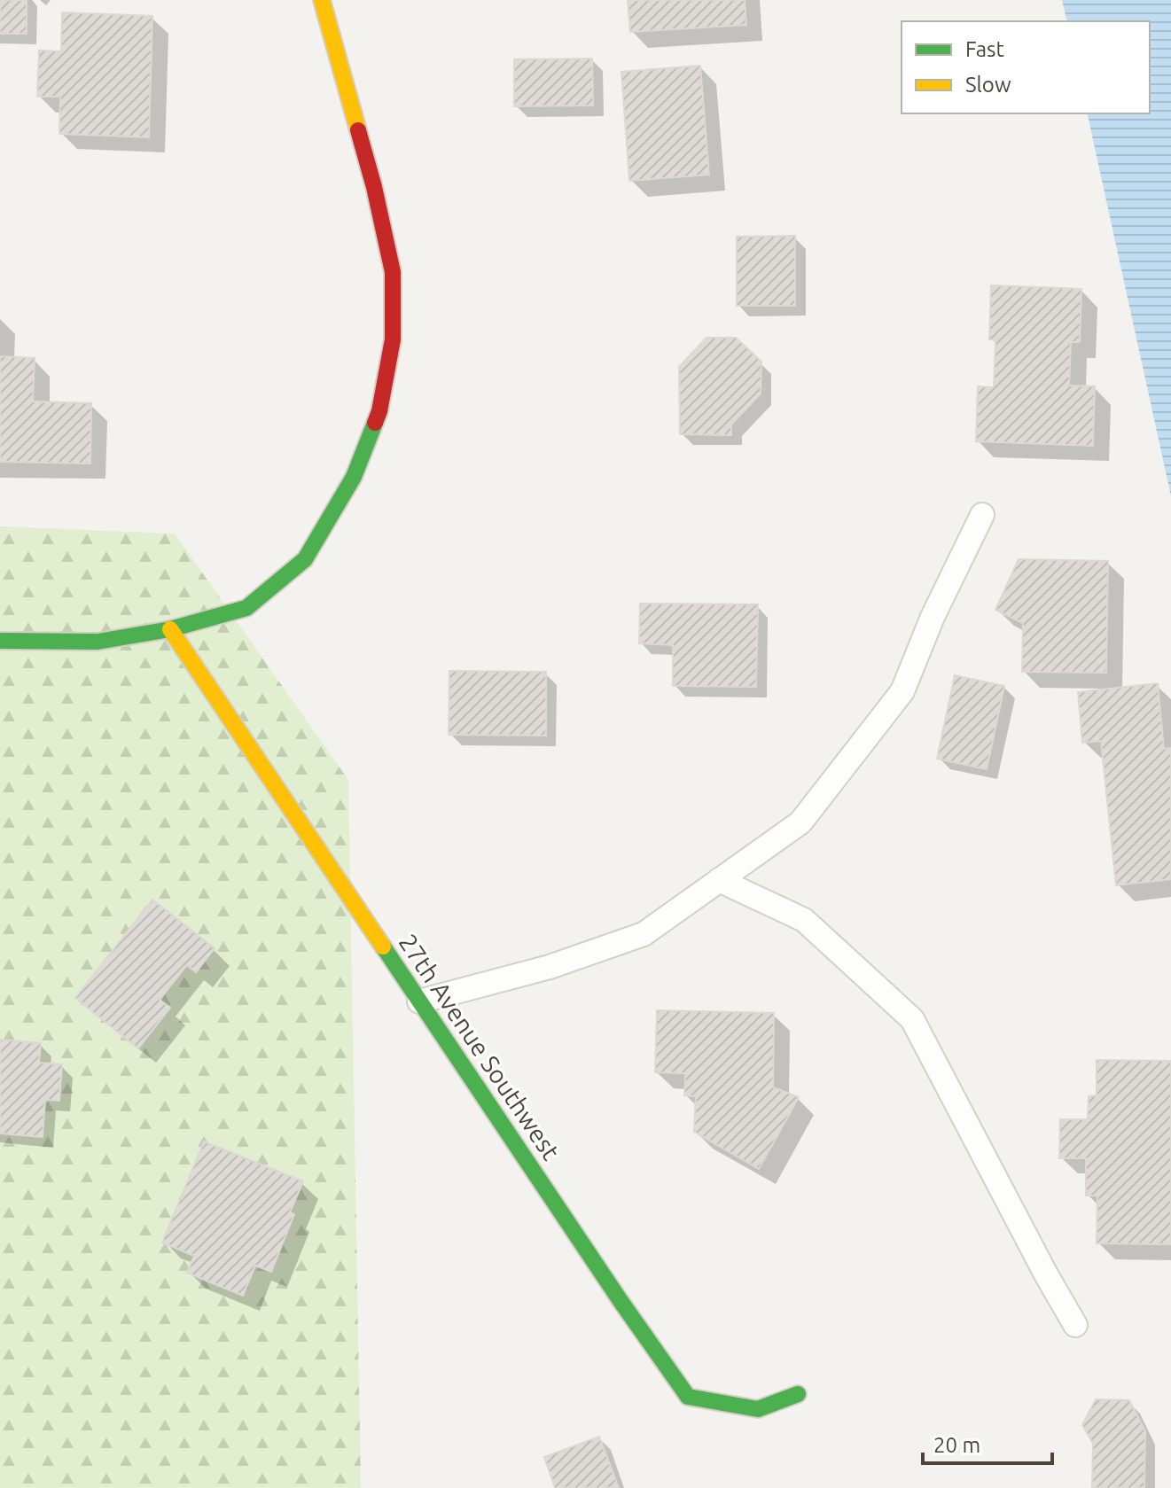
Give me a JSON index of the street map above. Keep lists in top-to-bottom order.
{
  "streets": {
    "street": ["27th Avenue Southwest"]
  },
  "legend": ["Fast", "Slow"],
  "scale_bar": "20 m"
}
